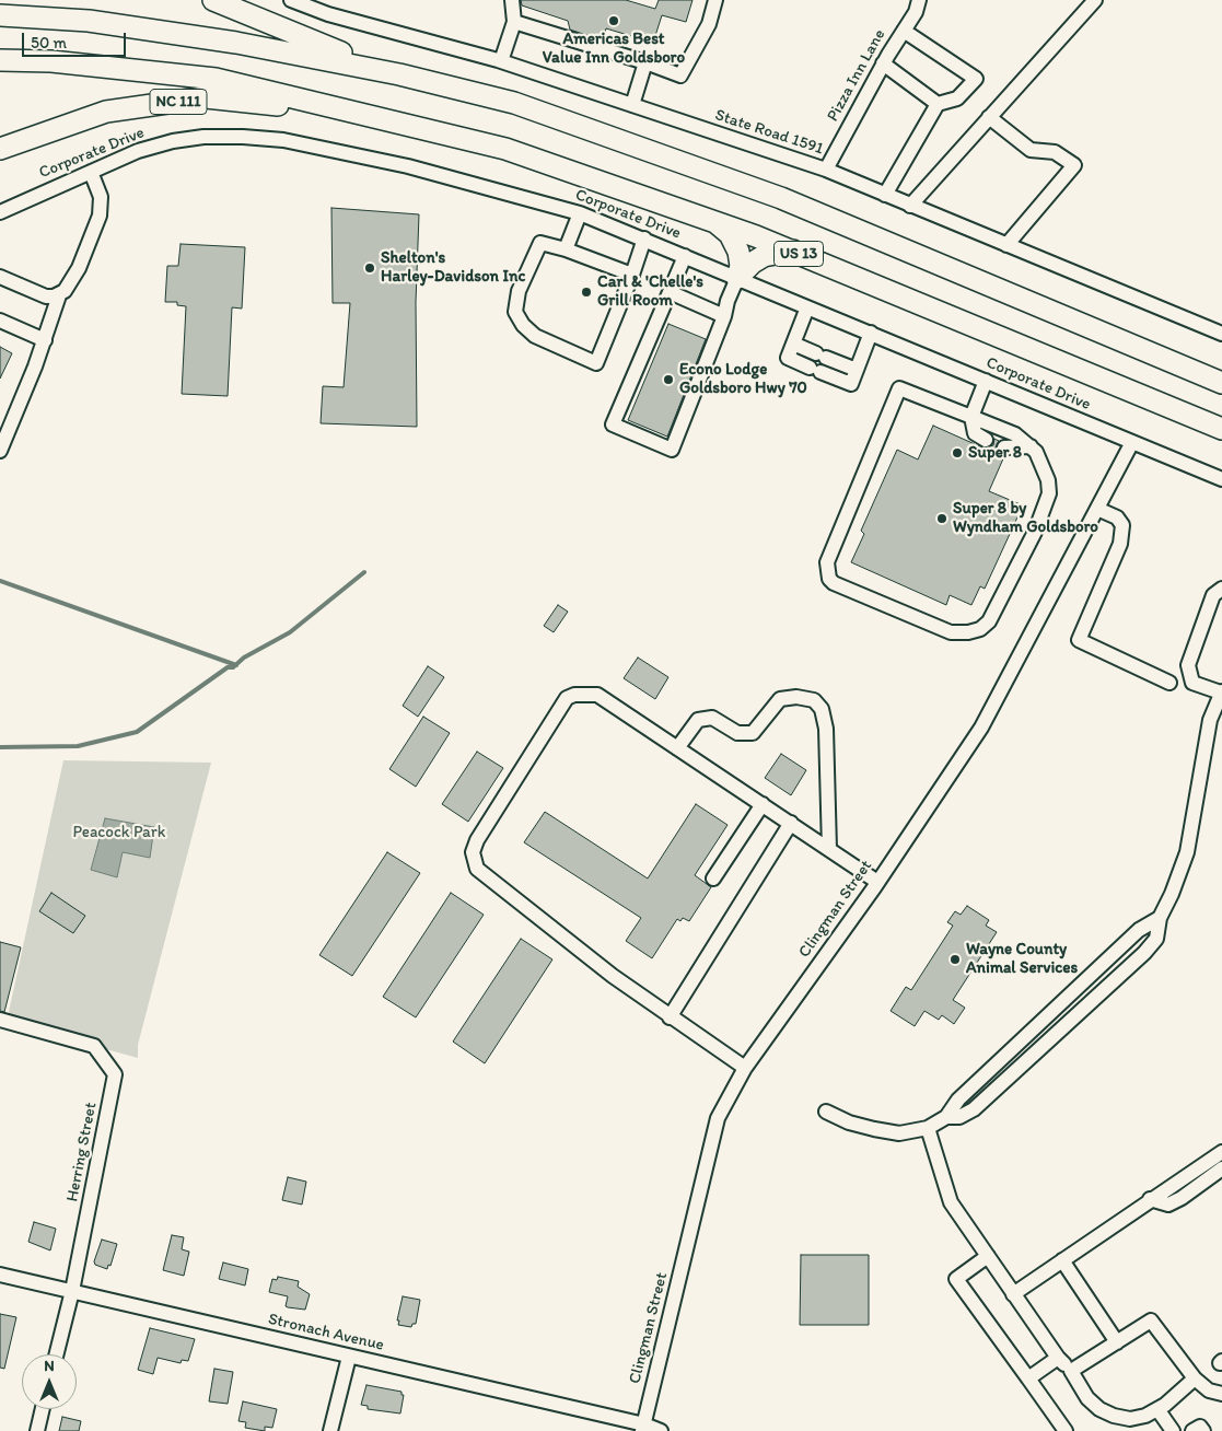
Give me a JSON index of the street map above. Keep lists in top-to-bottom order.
{
  "streets": {
    "highway": ["NC 111", "US 13"],
    "street": [
      "Pizza Inn Lane",
      "State Road 1591",
      "Corporate Drive",
      "Clingman Street",
      "Herring Street",
      "Stronach Avenue"
    ]
  },
  "crossings": [
    ["Pizza Inn Lane", "State Road 1591"],
    ["NC 111", "US 13"],
    ["Corporate Drive", "Clingman Street"],
    ["Clingman Street", "Stronach Avenue"],
    ["Herring Street", "Stronach Avenue"]
  ],
  "parks": ["Peacock Park"],
  "places": [
    "Americas Best Value Inn Goldsboro",
    "Shelton's Harley-Davidson Inc",
    "Carl & 'Chelle's Grill Room",
    "Econo Lodge Goldsboro Hwy 70",
    "Super 8",
    "Super 8 by Wyndham Goldsboro",
    "Wayne County Animal Services"
  ],
  "scale_bar": "50 m",
  "north": "top"
}
